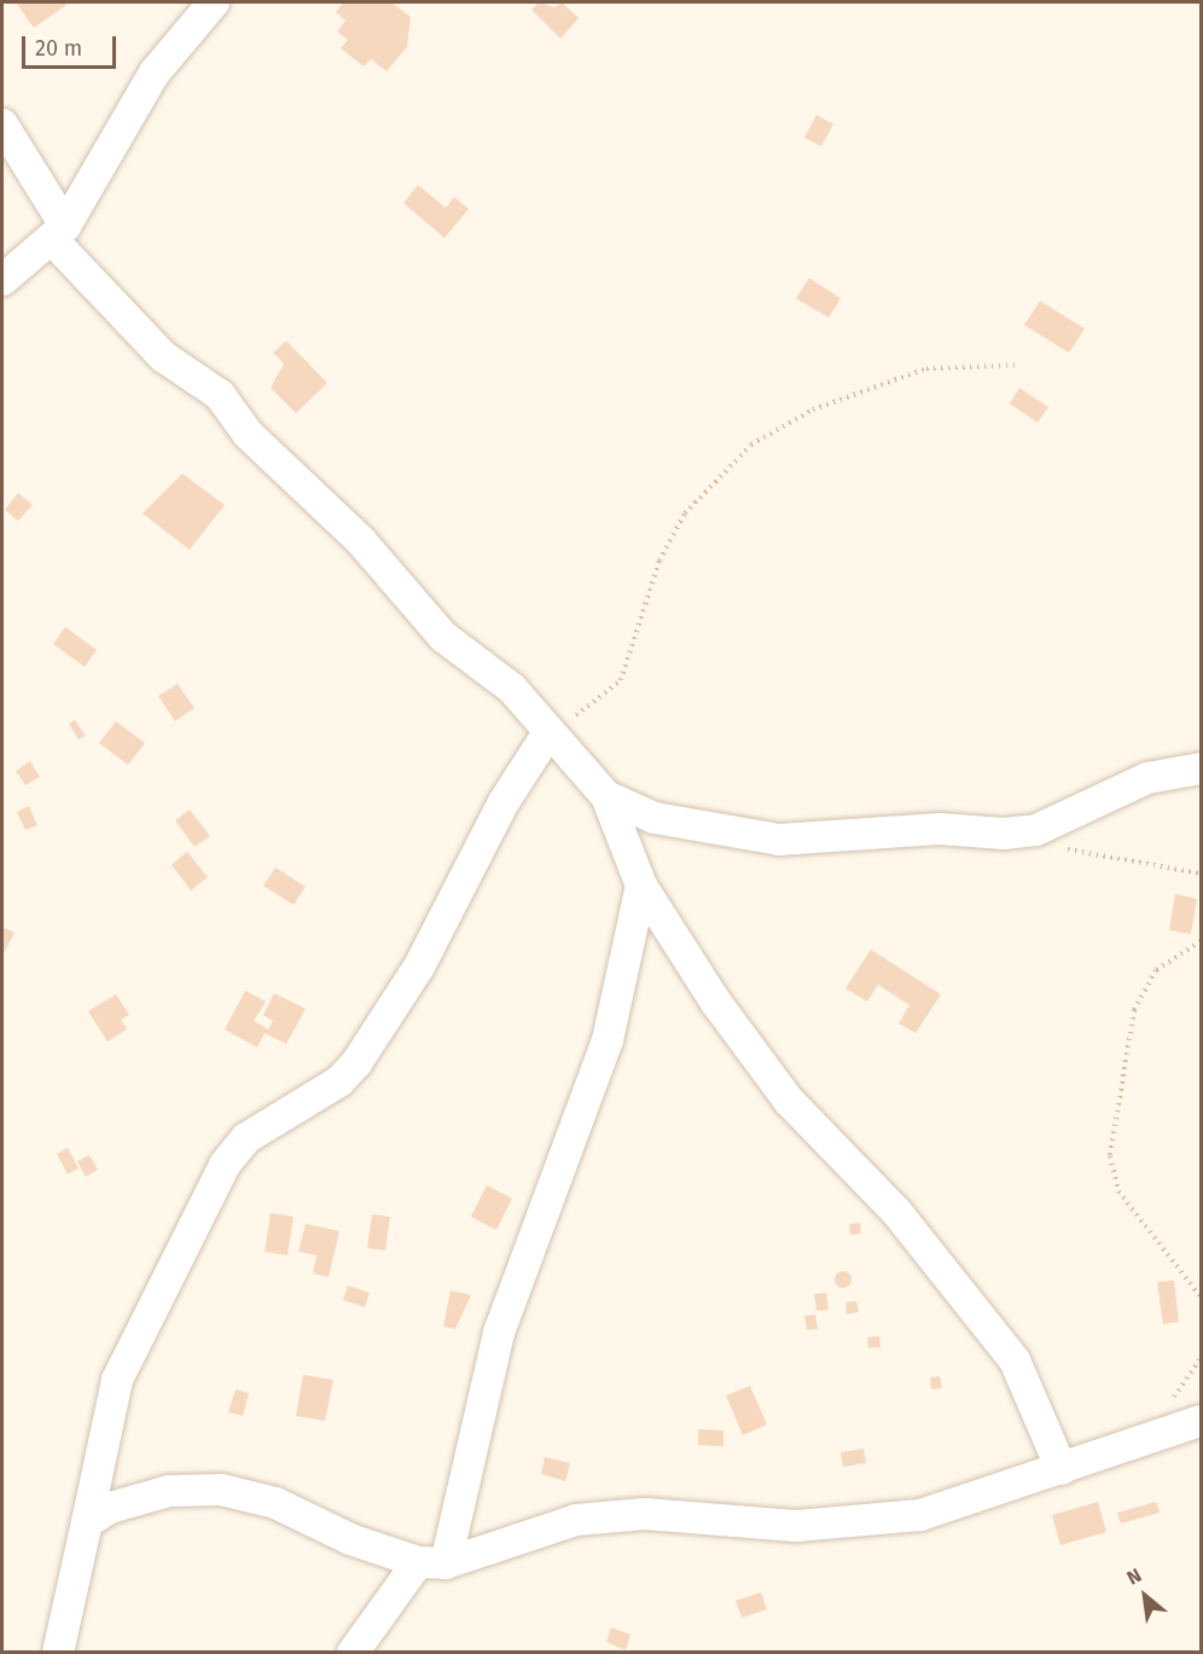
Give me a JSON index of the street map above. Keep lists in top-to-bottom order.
{
  "scale_bar": "20 m",
  "north": "top left"
}
